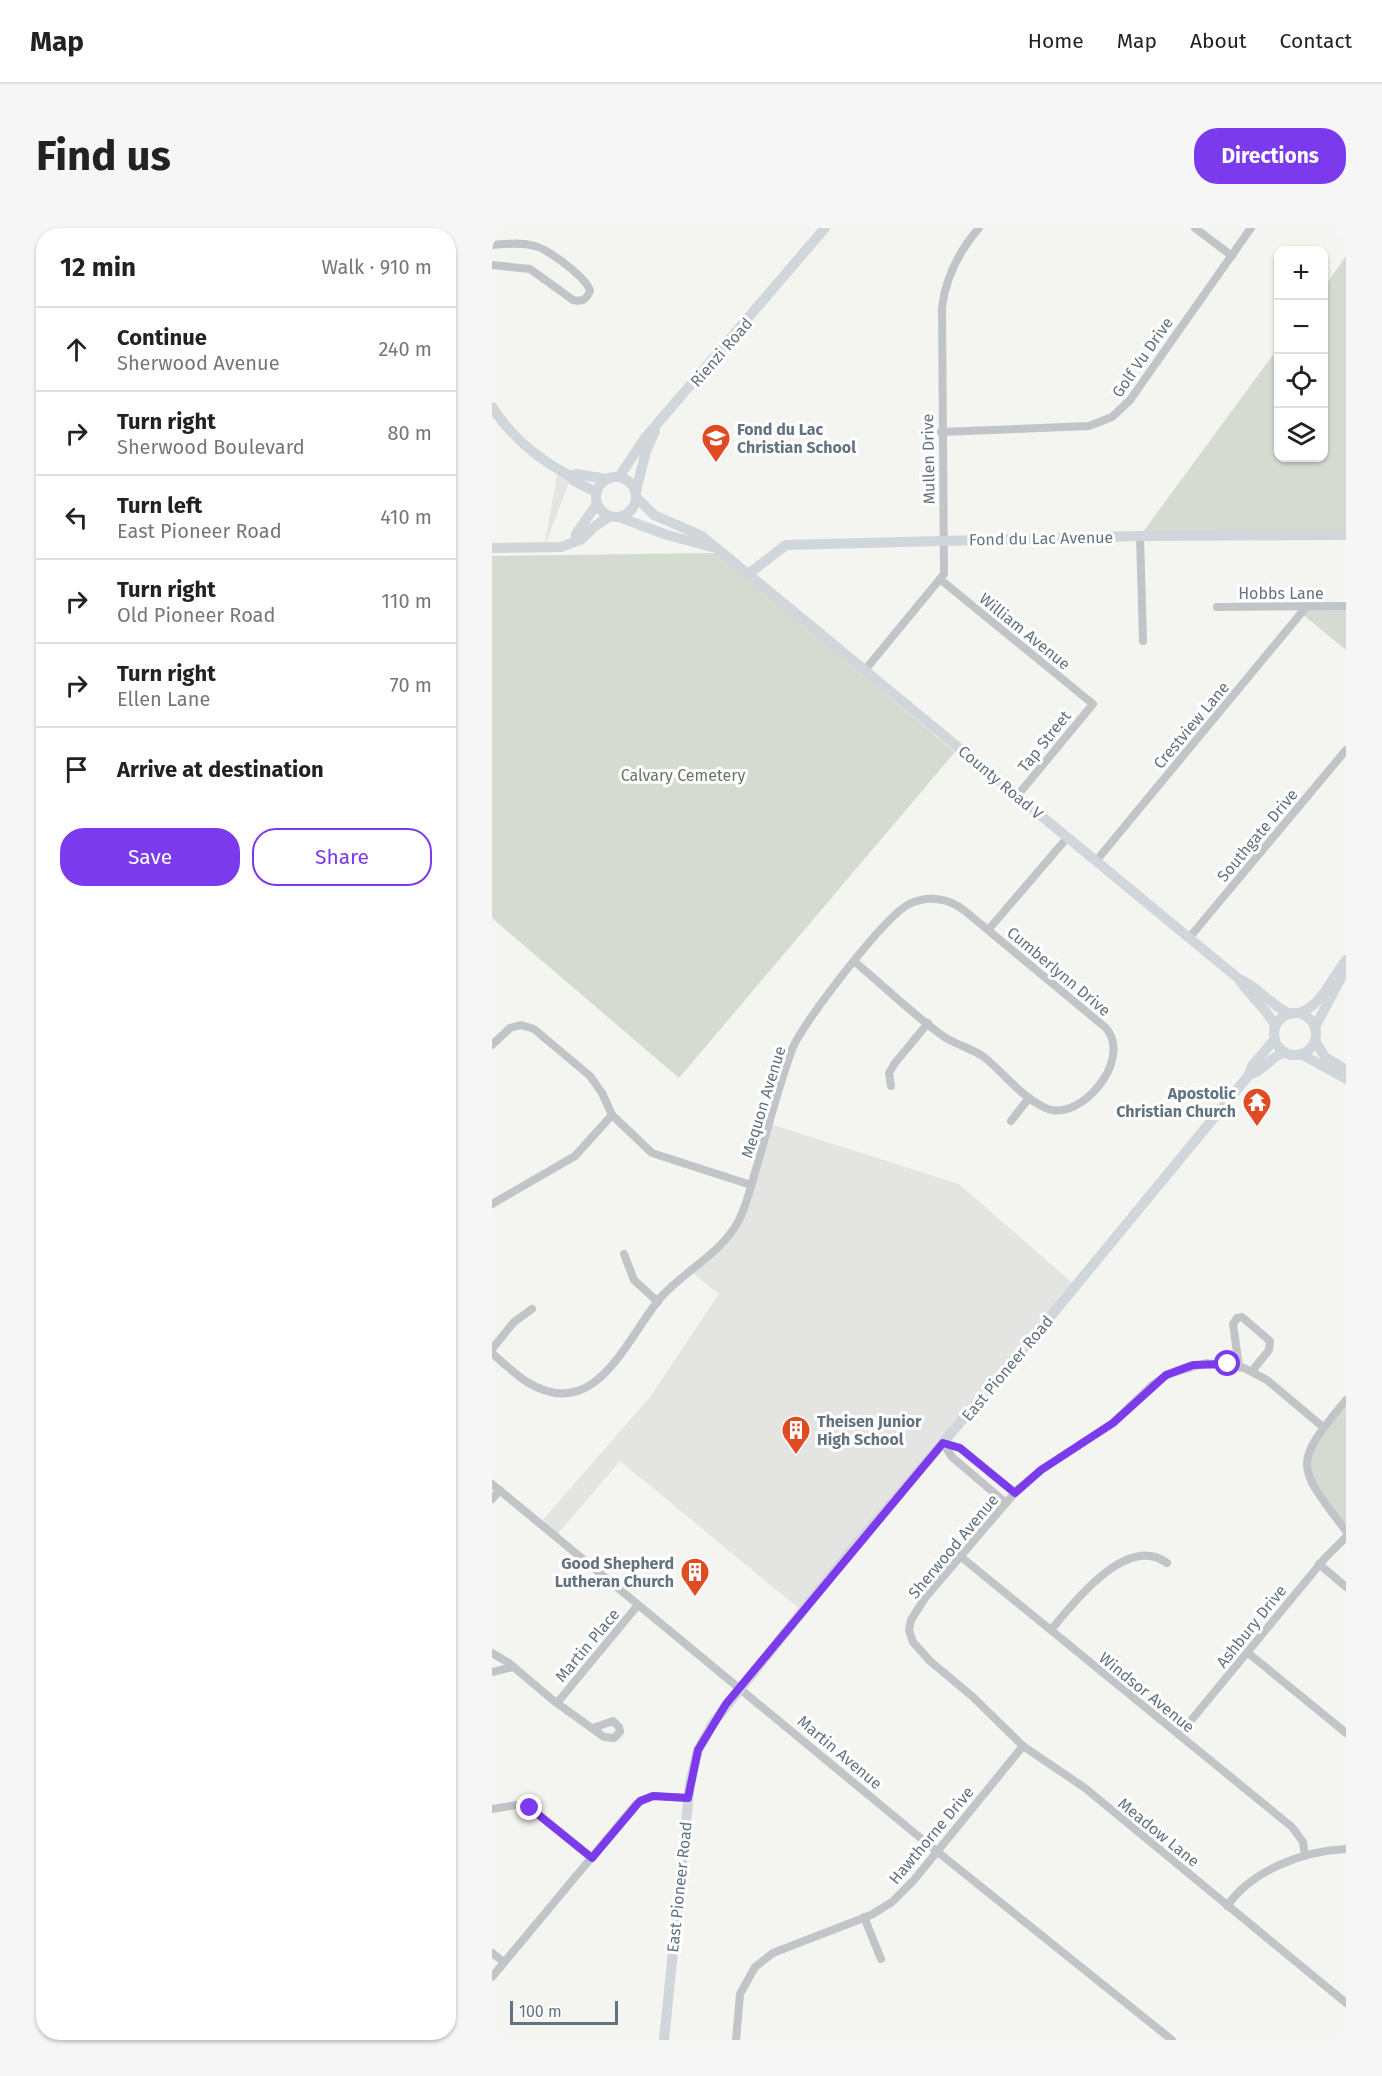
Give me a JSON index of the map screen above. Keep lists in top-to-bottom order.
{
  "streets": {
    "main road": [
      "Rienzi Road",
      "Fond du Lac Avenue",
      "County Road V",
      "East Pioneer Road"
    ],
    "street": [
      "Golf Vu Drive",
      "Mullen Drive",
      "Hobbs Lane",
      "William Avenue",
      "Crestview Lane",
      "Tap Street",
      "Southgate Drive",
      "Cumberlynn Drive",
      "Mequon Avenue",
      "Sherwood Avenue",
      "Ashbury Drive",
      "Martin Place",
      "Windsor Avenue",
      "Martin Avenue",
      "Meadow Lane",
      "Hawthorne Drive"
    ]
  },
  "crossings": [
    ["Golf Vu Drive", "Mullen Drive"],
    ["Mullen Drive", "Fond du Lac Avenue"],
    ["Mullen Drive", "William Avenue"],
    ["Fond du Lac Avenue", "County Road V"],
    ["Hobbs Lane", "Crestview Lane"],
    ["William Avenue", "Tap Street"],
    ["Crestview Lane", "County Road V"],
    ["Tap Street", "County Road V"],
    ["County Road V", "Southgate Drive"],
    ["County Road V", "East Pioneer Road"],
    ["Cumberlynn Drive", "Mequon Avenue"],
    ["East Pioneer Road", "Martin Avenue"],
    ["Sherwood Avenue", "Windsor Avenue"],
    ["Sherwood Avenue", "Meadow Lane"],
    ["Ashbury Drive", "Windsor Avenue"],
    ["Martin Place", "Martin Avenue"],
    ["Martin Avenue", "Hawthorne Drive"],
    ["Meadow Lane", "Hawthorne Drive"]
  ],
  "parks": ["Calvary Cemetery"],
  "places": {
    "school or university": ["Fond du Lac Christian School"],
    "temple": ["Apostolic Christian Church"],
    "building": ["Theisen Junior High School", "Good Shepherd Lutheran Church"]
  },
  "scale_bar": "100 m",
  "page": {
    "header": "Map",
    "nav": [
      "Home",
      "Map",
      "About",
      "Contact"
    ],
    "buttons": [
      "Directions",
      ["Save", "Share"]
    ],
    "title": "Find us",
    "heading": ["12 min", "Walk · 910 m"],
    "map_buttons": ["+", "−"],
    "list": [
      ["Continue", "Sherwood Avenue", "240 m"],
      ["Turn right", "Sherwood Boulevard", "80 m"],
      ["Turn left", "East Pioneer Road", "410 m"],
      ["Turn right", "Old Pioneer Road", "110 m"],
      ["Turn right", "Ellen Lane", "70 m"],
      "Arrive at destination"
    ],
    "scale": "100 m"
  }
}
